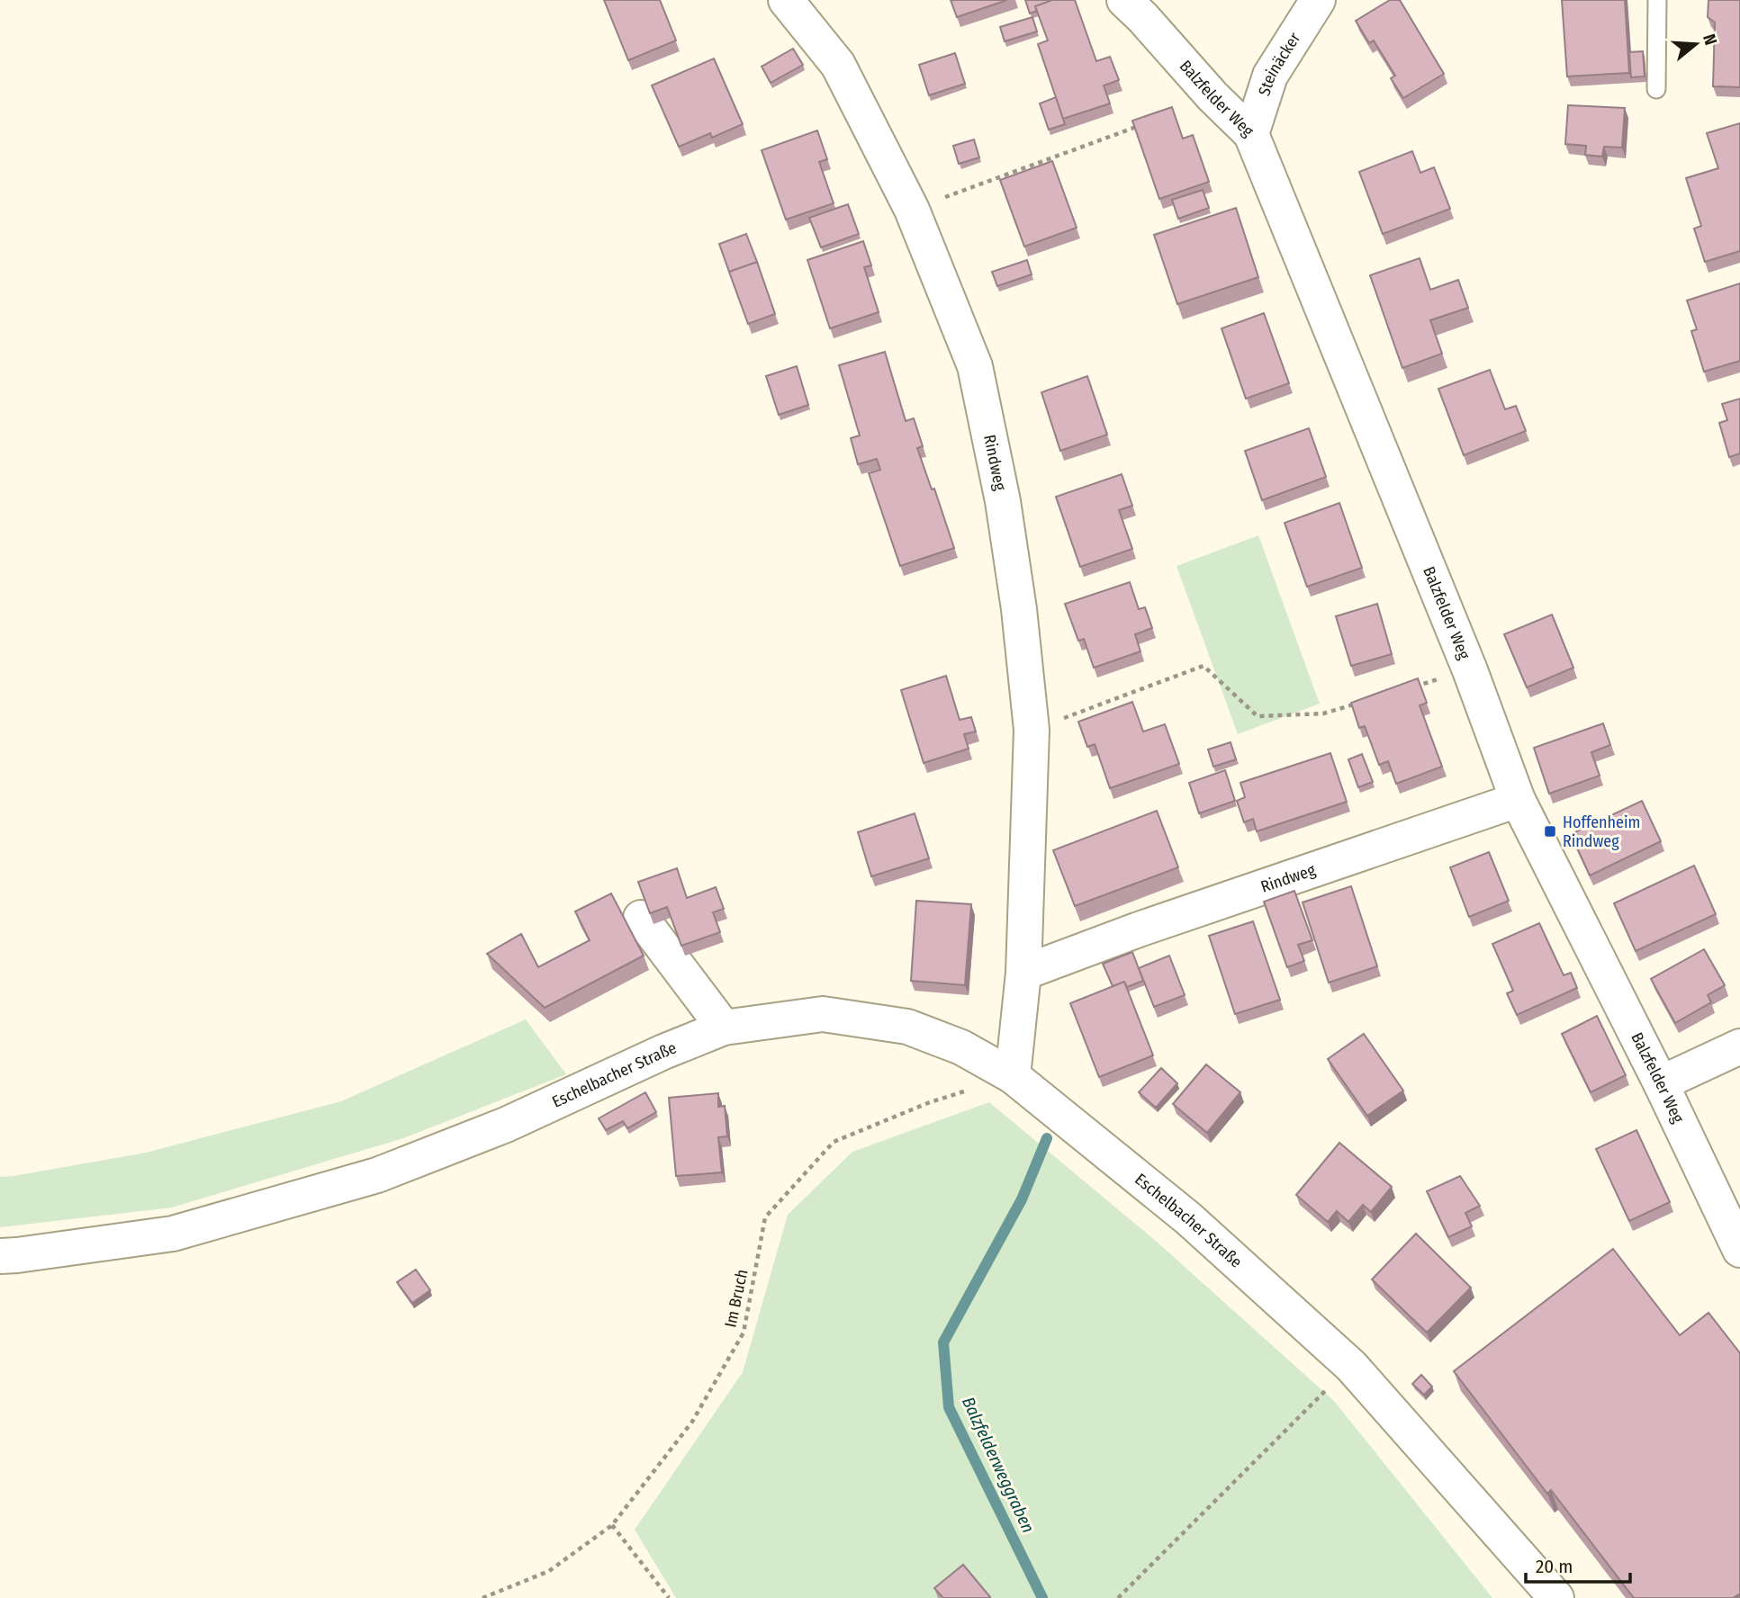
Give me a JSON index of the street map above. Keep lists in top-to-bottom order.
{
  "streets": {
    "street": [
      "Steinäcker",
      "Balzfelder Weg",
      "Rindweg",
      "Eschelbacher Straße"
    ],
    "path": ["Im Bruch"]
  },
  "crossings": [
    ["Steinäcker", "Balzfelder Weg"],
    ["Balzfelder Weg", "Rindweg"],
    ["Rindweg", "Eschelbacher Straße"],
    ["Rindweg", "Im Bruch"],
    ["Eschelbacher Straße", "Im Bruch"]
  ],
  "water": ["Balzfelderweggraben"],
  "places": {
    "transit": ["Hoffenheim Rindweg"]
  },
  "scale_bar": "20 m",
  "north": "right"
}
